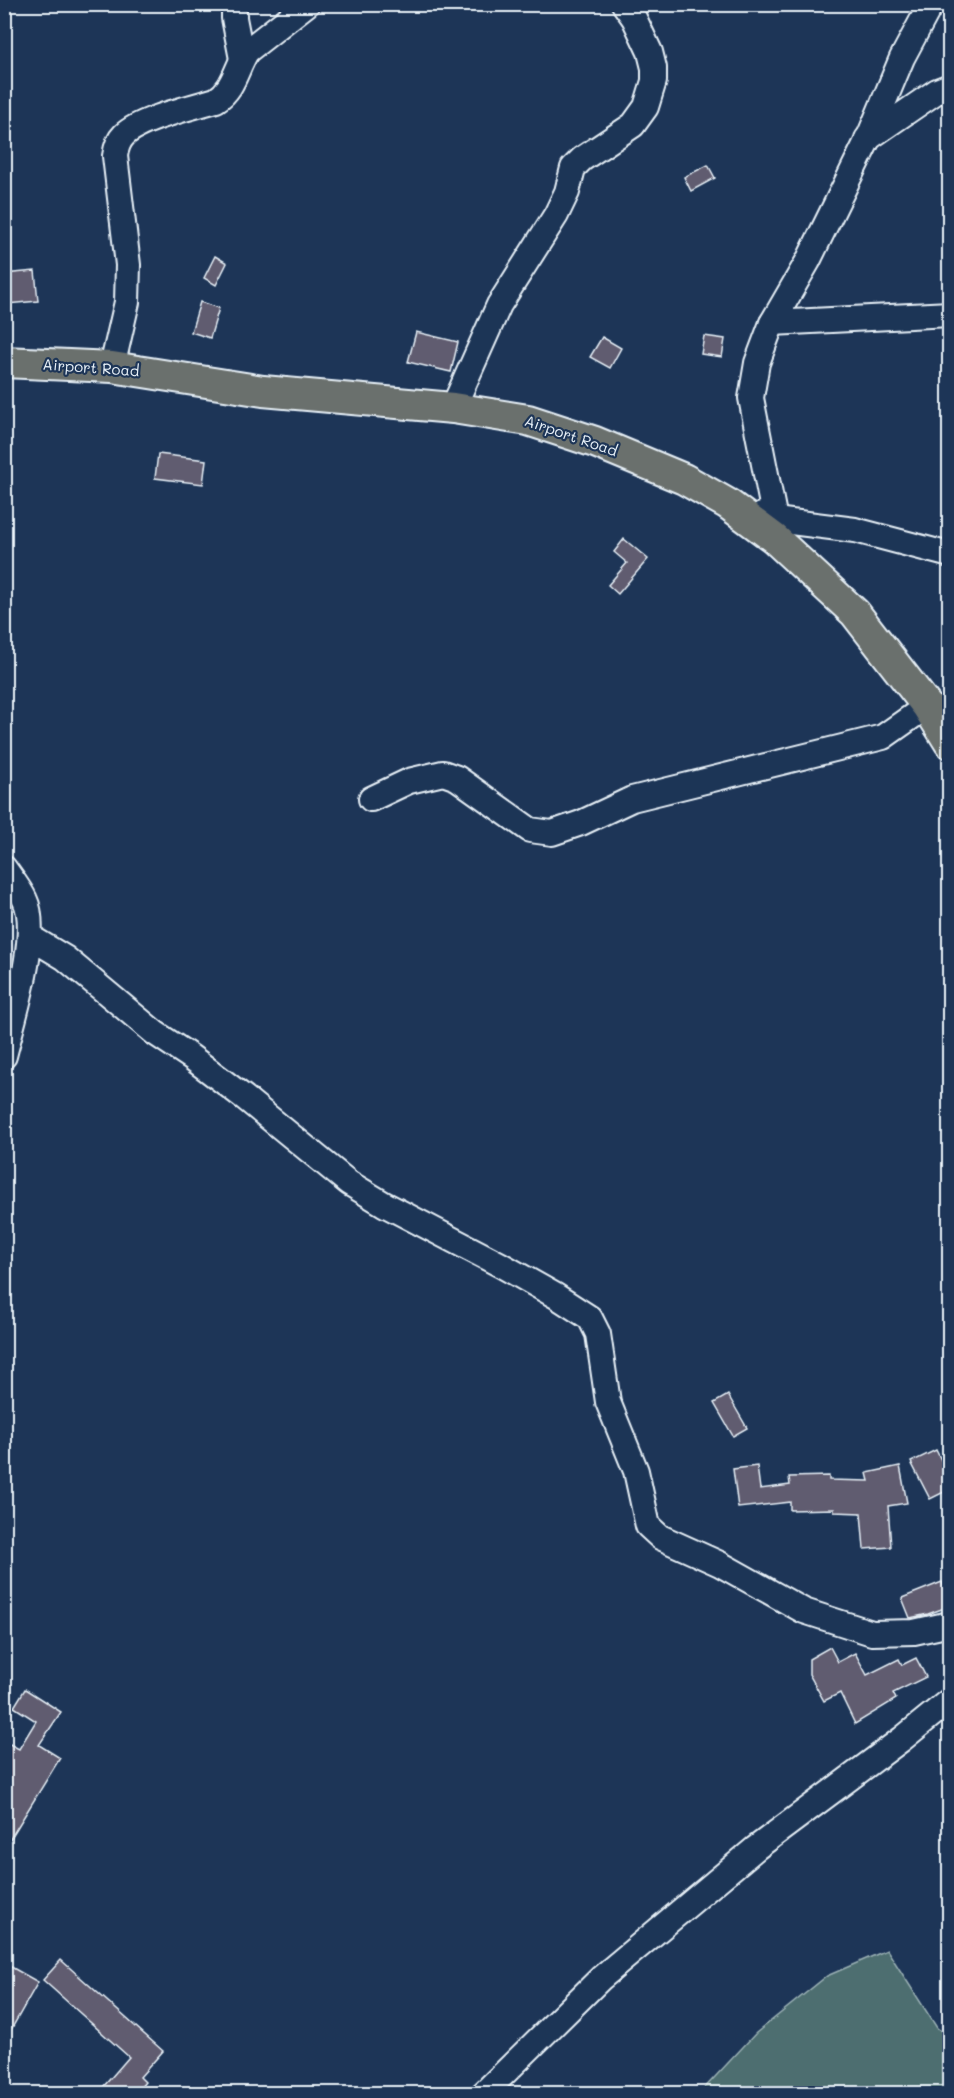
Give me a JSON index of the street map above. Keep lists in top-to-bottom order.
{
  "streets": {
    "main road": ["Airport Road"]
  }
}
